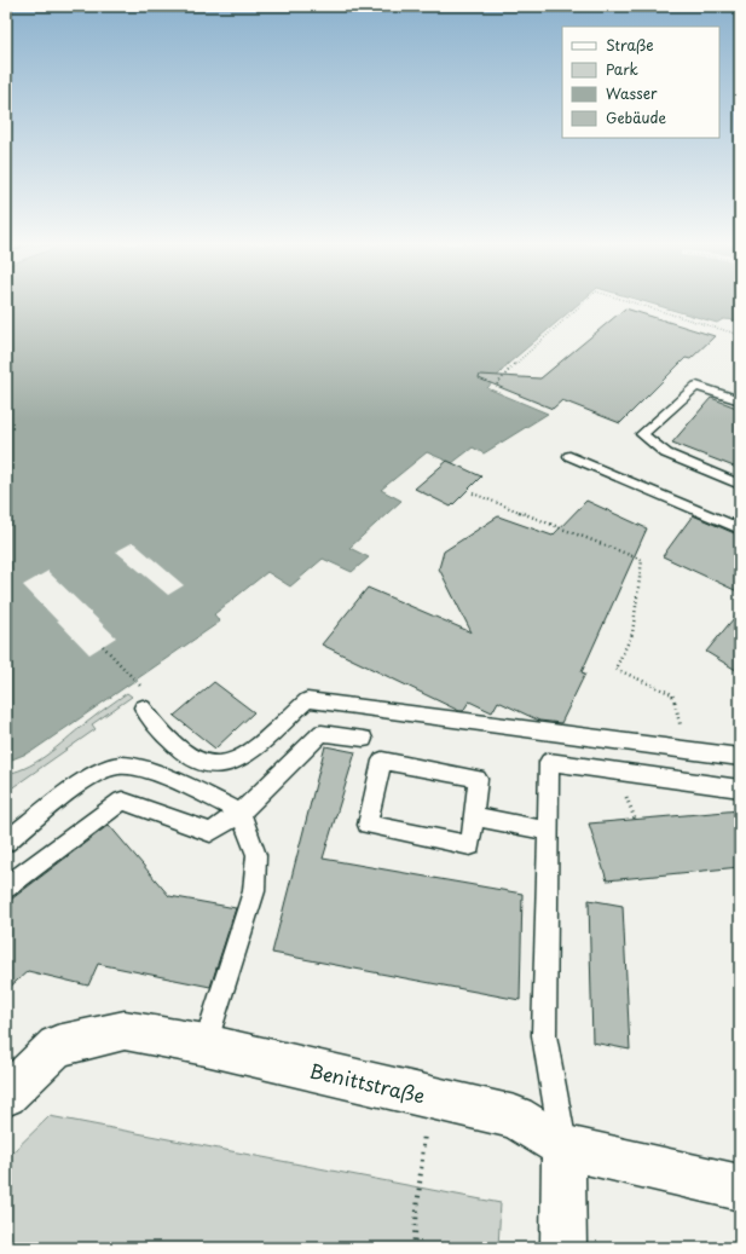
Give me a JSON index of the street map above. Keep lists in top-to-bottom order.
{
  "streets": {
    "street": ["Benittstraße"]
  },
  "legend": [
    "Straße",
    "Park",
    "Wasser",
    "Gebäude"
  ]
}
